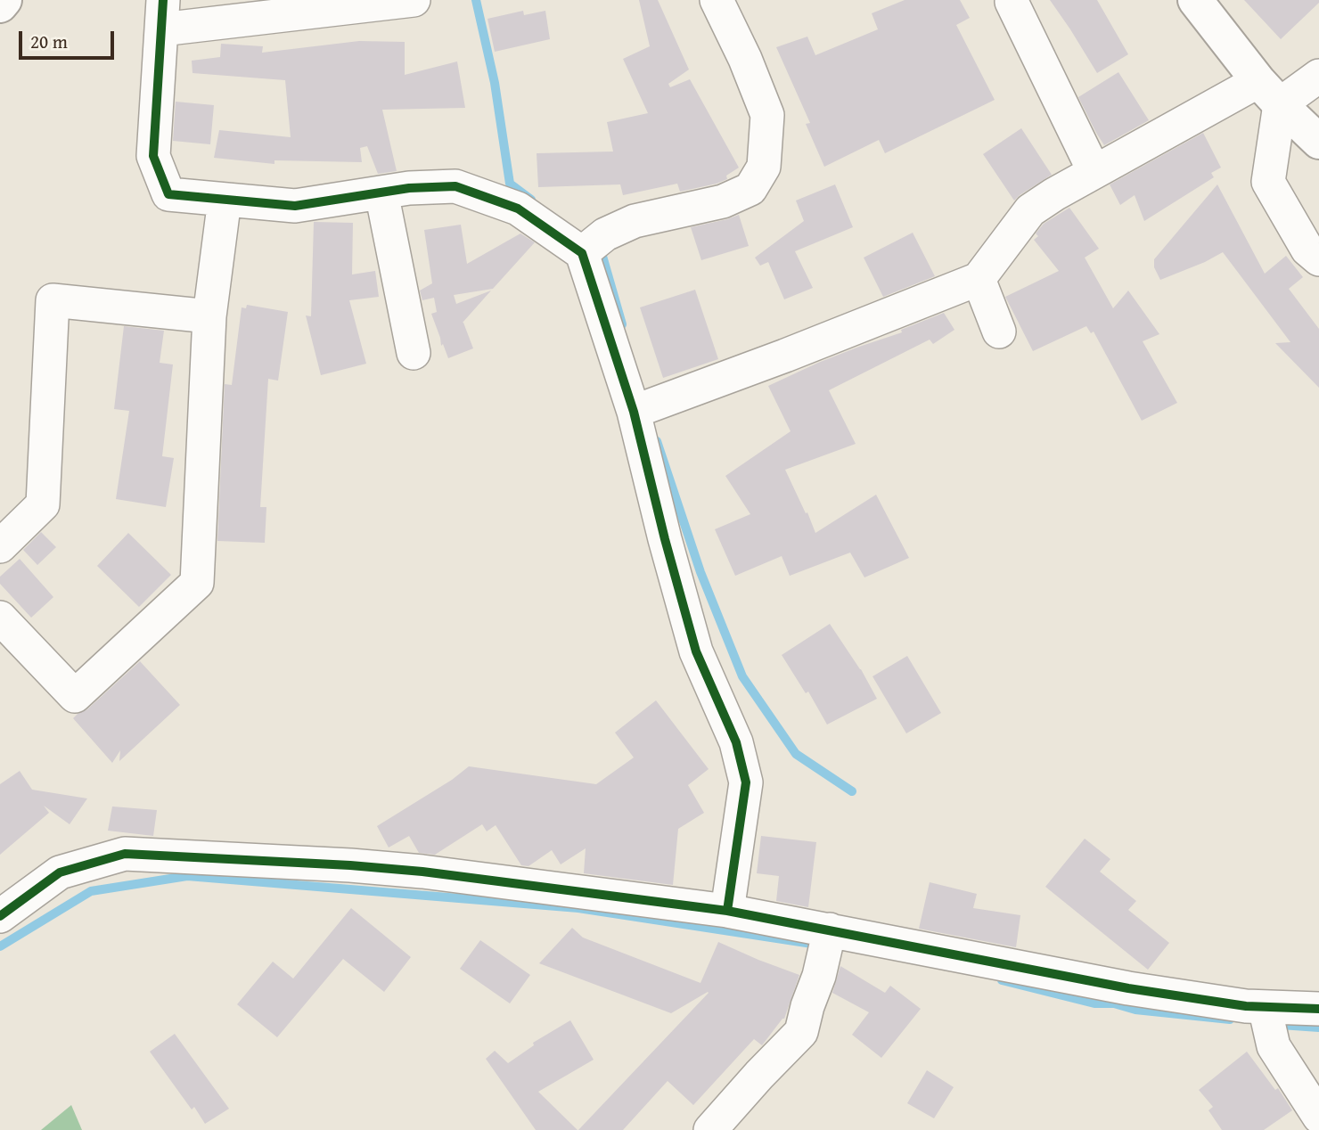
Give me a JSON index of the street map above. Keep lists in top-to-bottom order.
{
  "scale_bar": "20 m"
}
